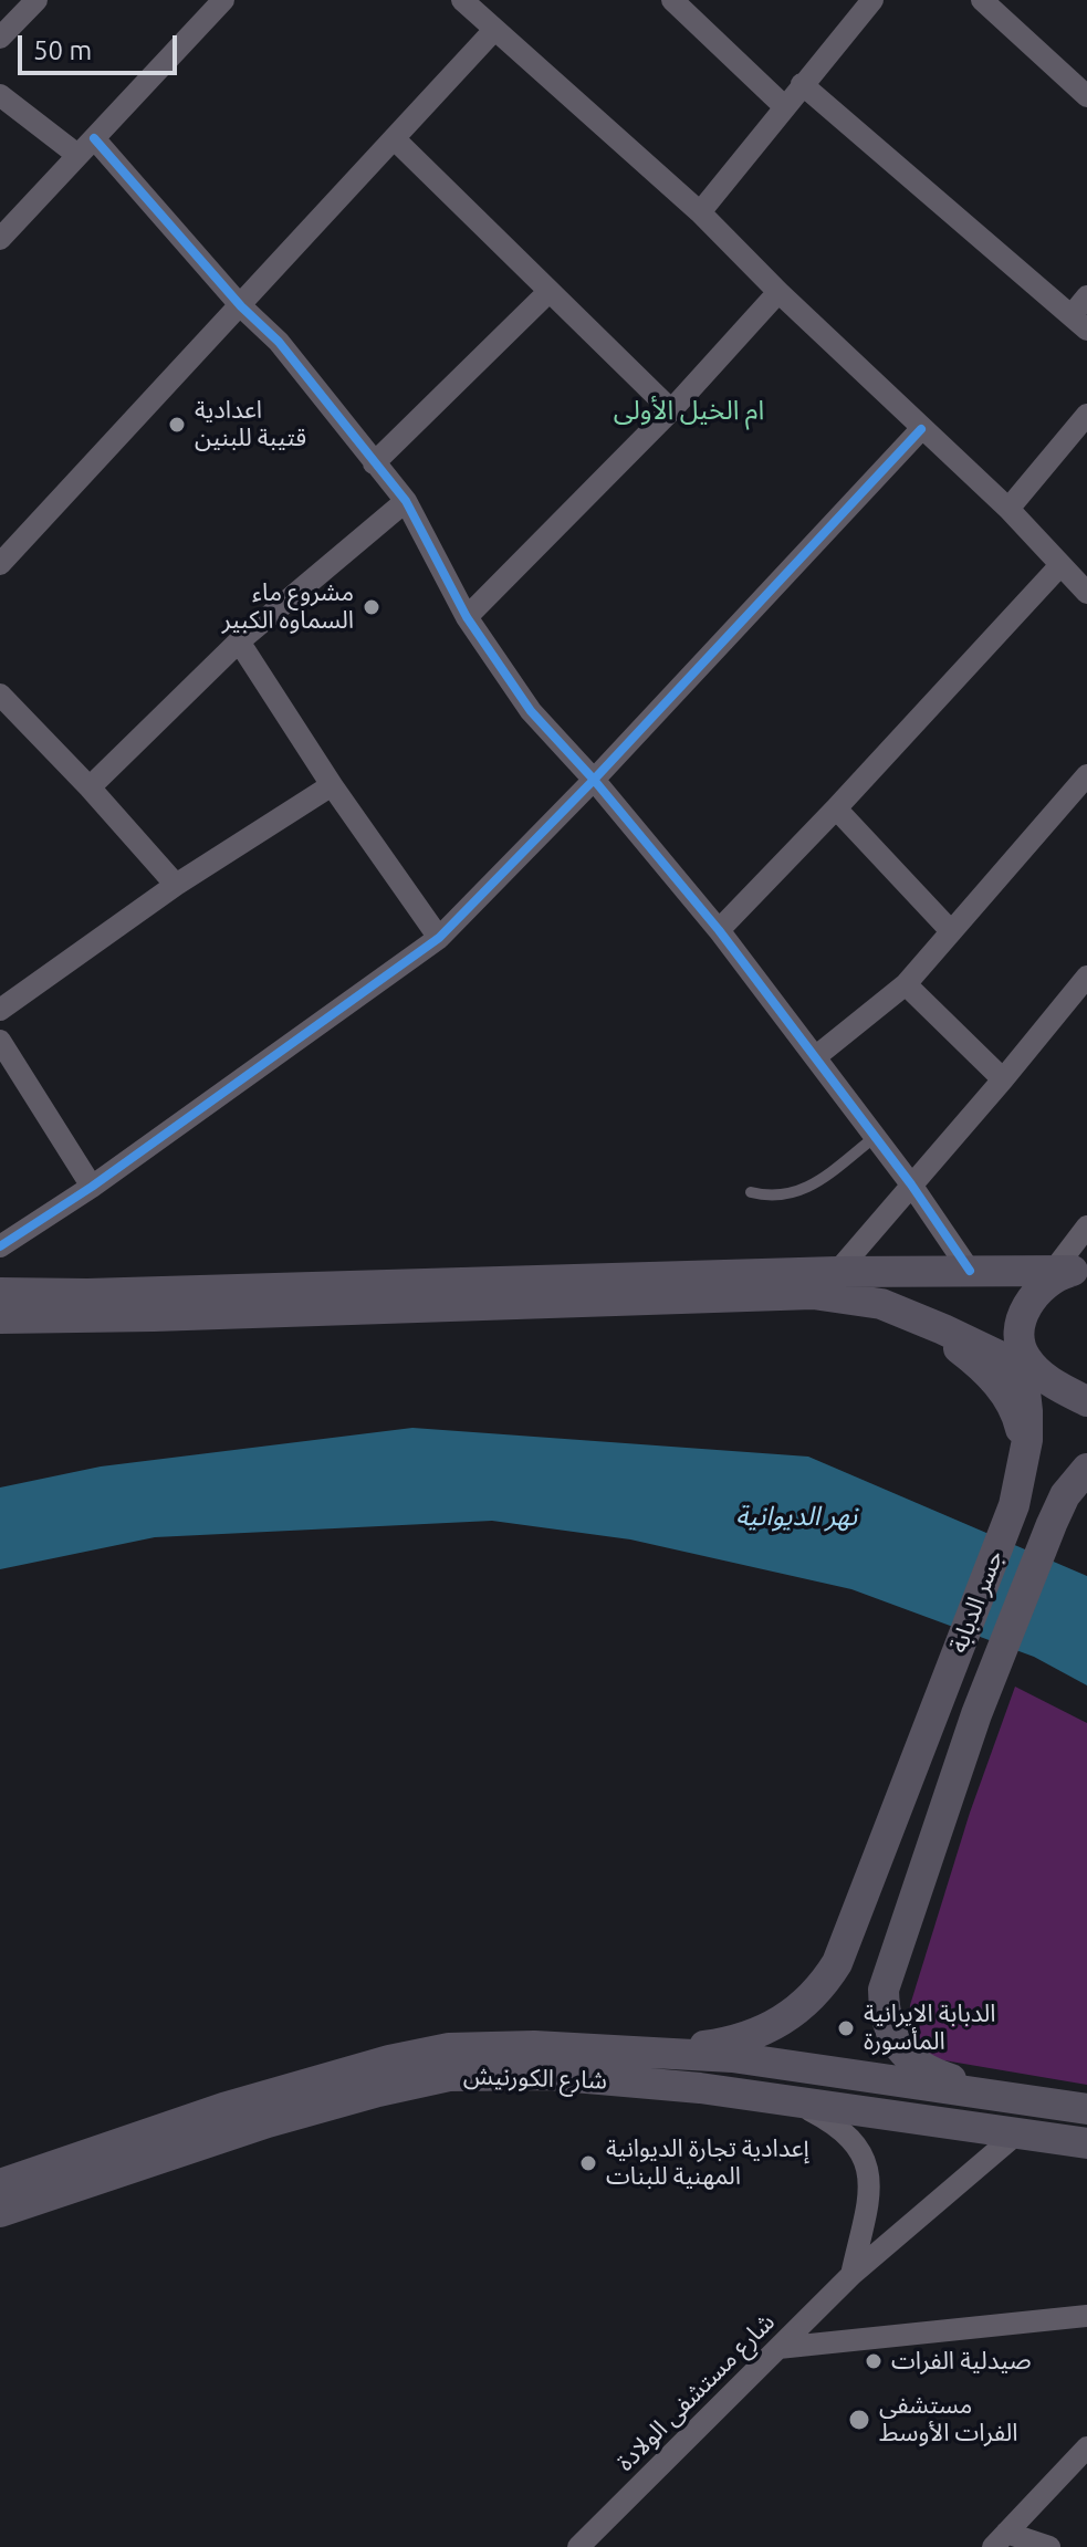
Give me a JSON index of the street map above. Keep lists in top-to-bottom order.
{
  "streets": {
    "main road": ["جسر الدبابة", "شارع الكورنيش"],
    "street": ["شارع مستشفى الولادة"]
  },
  "crossings": [
    ["جسر الدبابة", "شارع الكورنيش"],
    ["شارع الكورنيش", "شارع مستشفى الولادة"]
  ],
  "districts": ["ام الخيل الأولى"],
  "water": ["نهر الديوانية"],
  "places": [
    "اعدادية قتيبة للبنين",
    "مشروع ماء السماوه الكبير",
    "الدبابة الايرانية المأسورة",
    "إعدادية تجارة الديوانية المهنية للبنات",
    "صيدلية الفرات",
    "مستشفى الفرات الأوسط"
  ],
  "scale_bar": "50 m"
}
